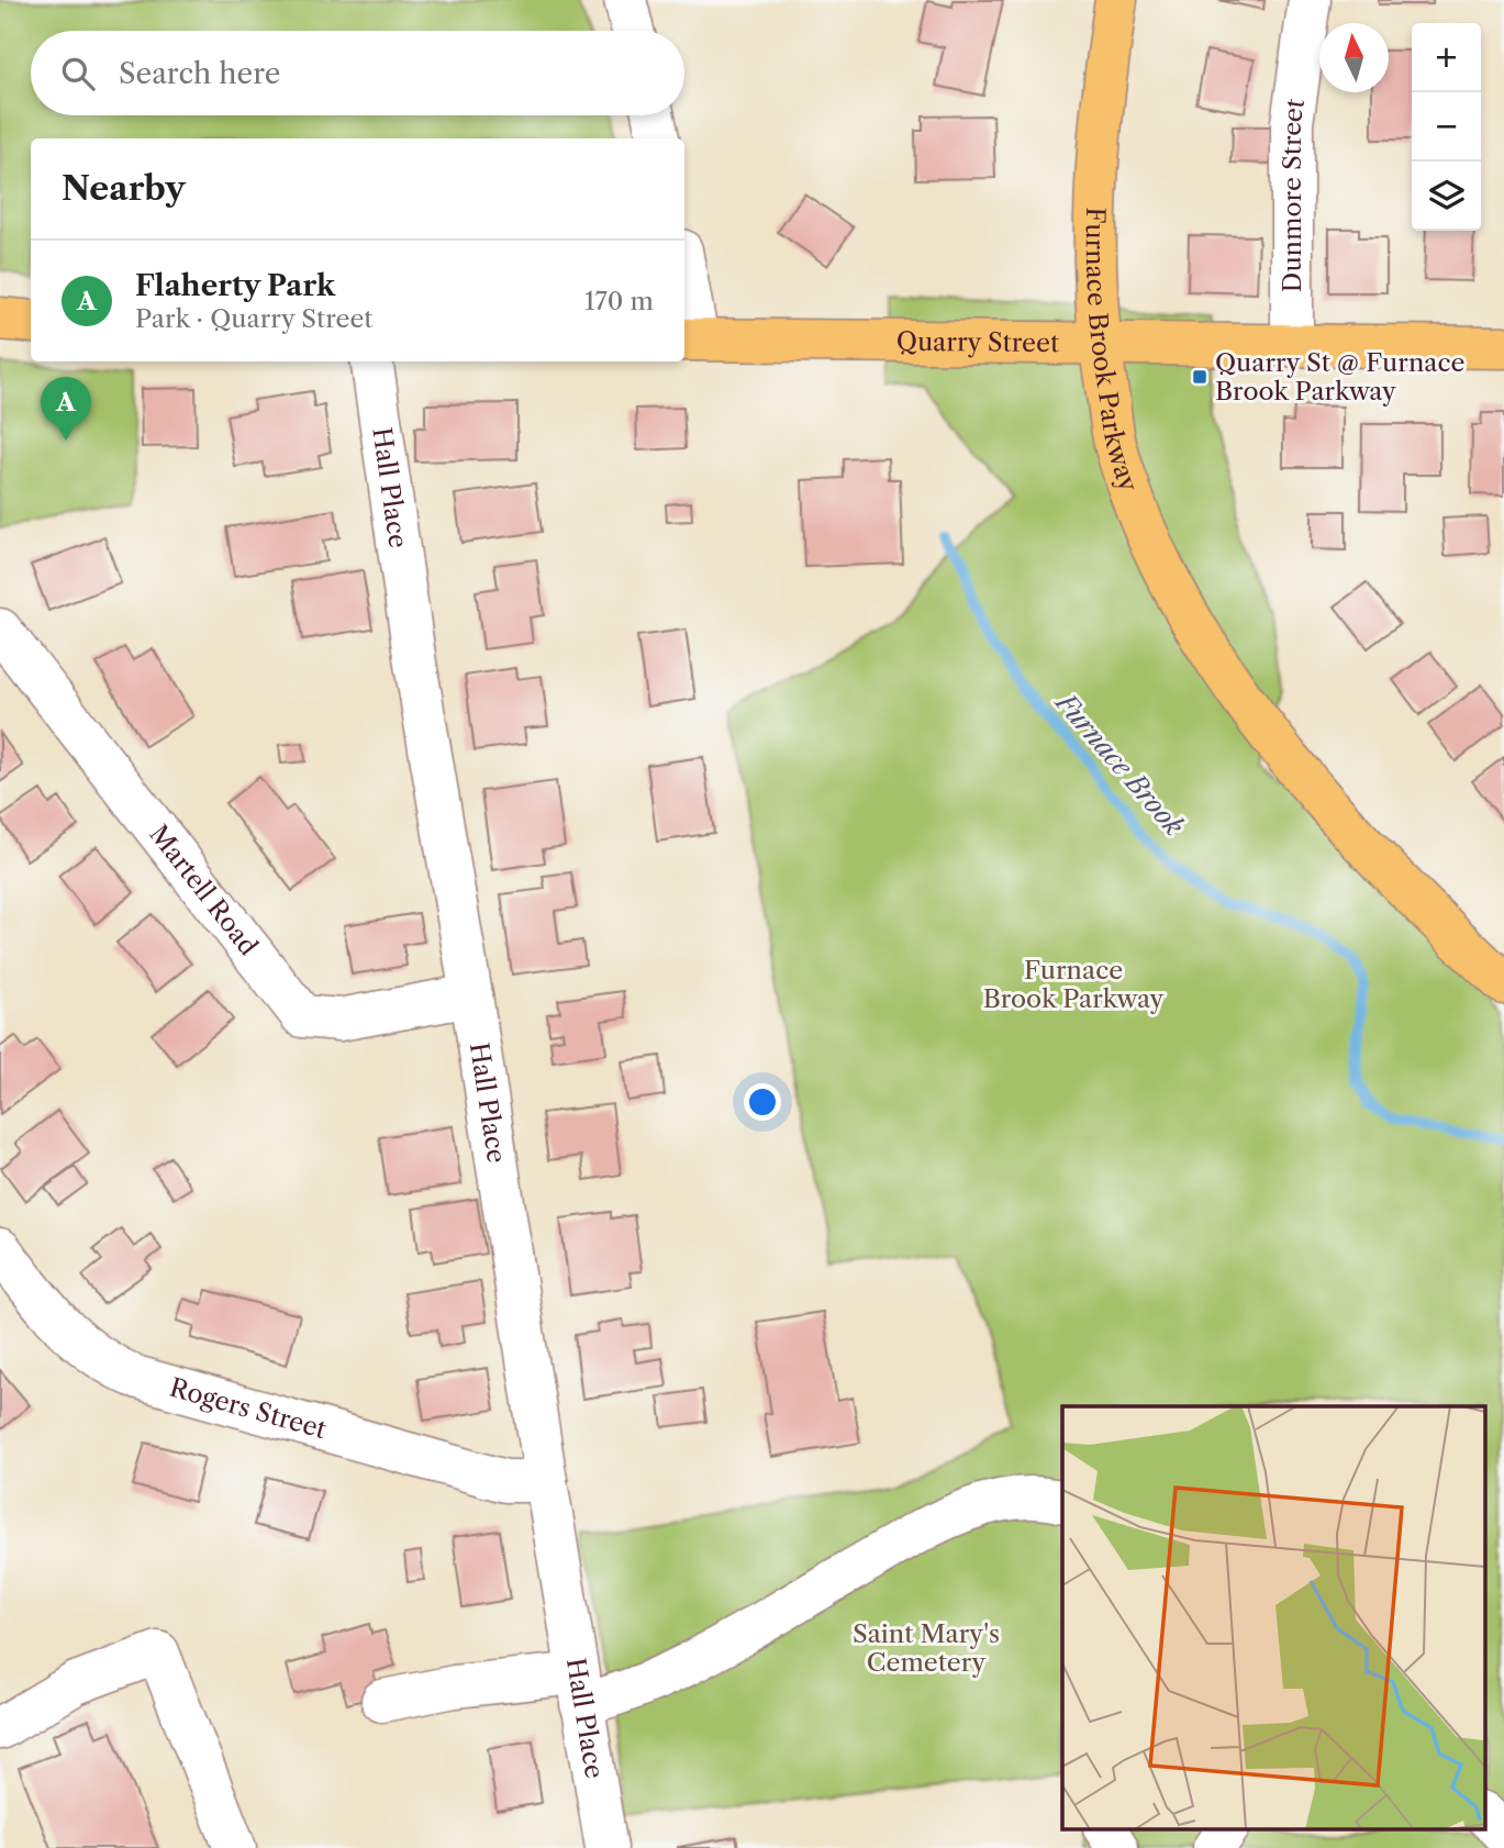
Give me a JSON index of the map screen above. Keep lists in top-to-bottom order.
{
  "streets": {
    "main road": ["Quarry Street", "Furnace Brook Parkway"],
    "street": [
      "Dunmore Street",
      "Hall Place",
      "Martell Road",
      "Rogers Street"
    ]
  },
  "crossings": [
    ["Dunmore Street", "Quarry Street"],
    ["Quarry Street", "Furnace Brook Parkway"],
    ["Hall Place", "Martell Road"],
    ["Hall Place", "Rogers Street"]
  ],
  "water": ["Furnace Brook"],
  "parks": ["Furnace Brook Parkway", "Saint Mary's Cemetery"],
  "places": {
    "transit": ["Quarry St @ Furnace Brook Parkway"]
  },
  "north": "top",
  "page": {
    "map_buttons": ["+", "−"],
    "search": "Search here",
    "heading": "Nearby",
    "list": [
      {
        "mark": "A",
        "name": "Flaherty Park",
        "note": "Park · Quarry Street",
        "value": "170 m"
      }
    ],
    "pins": "A"
  }
}
